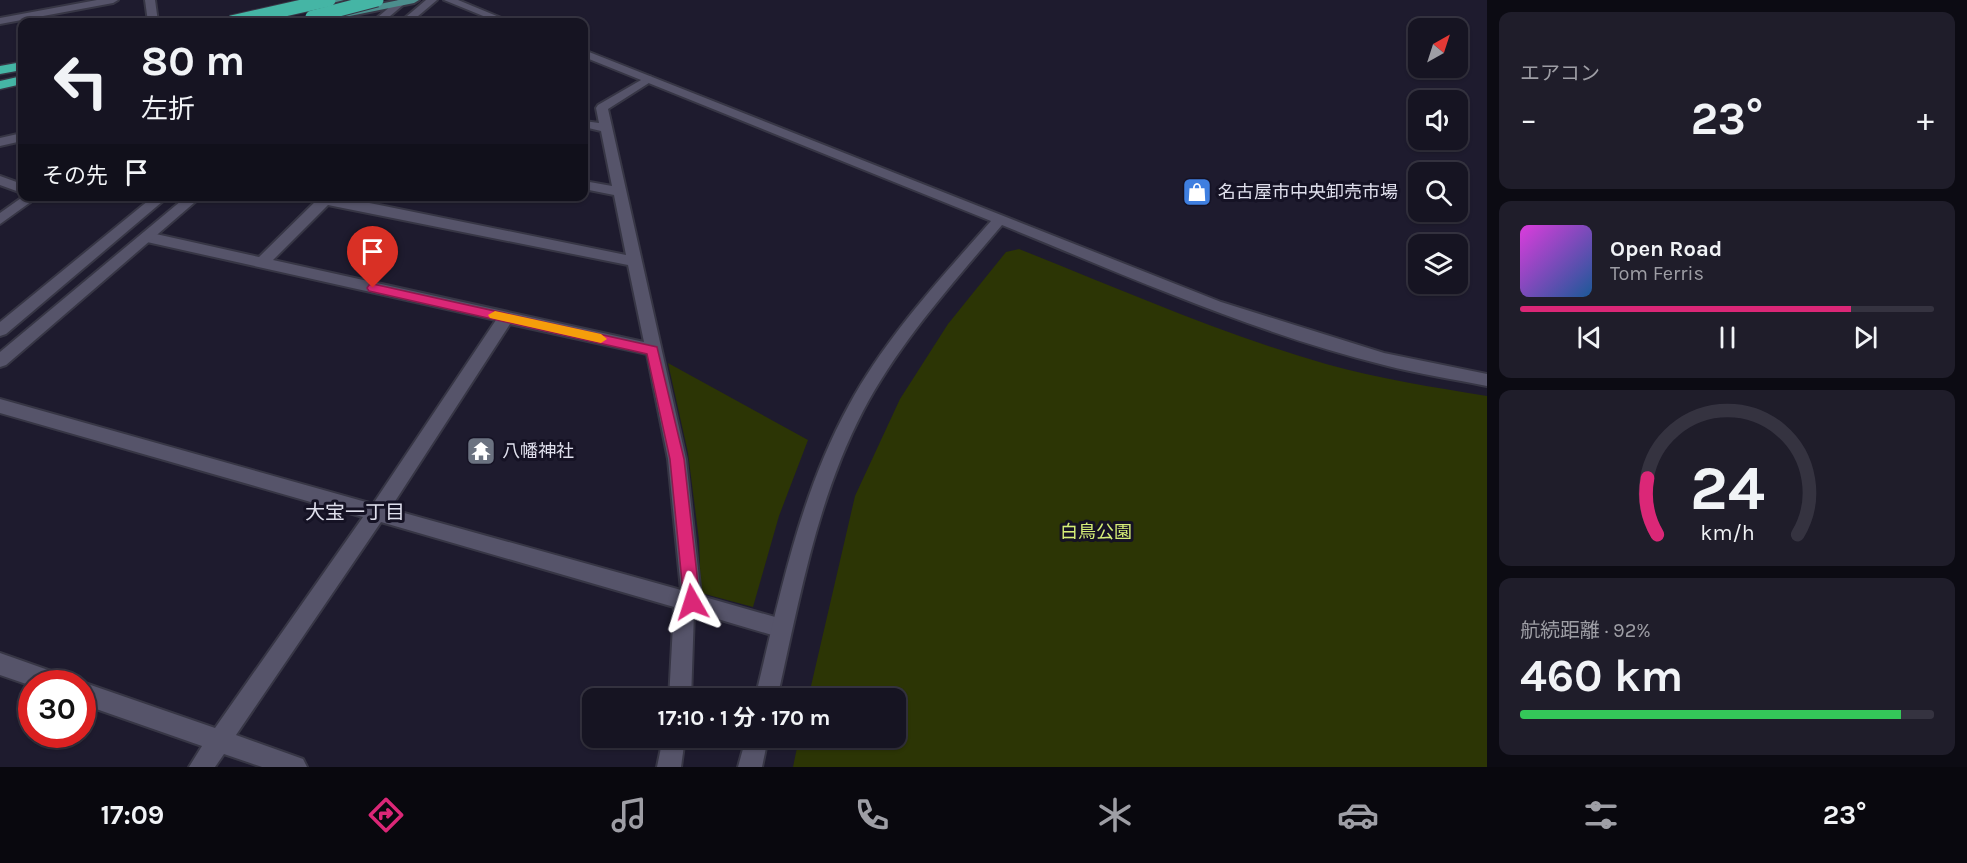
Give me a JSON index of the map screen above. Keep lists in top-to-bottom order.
{
  "districts": ["大宝一丁目"],
  "parks": ["白鳥公園"],
  "places": {
    "shop": ["名古屋市中央卸売市場"],
    "temple": ["八幡神社"]
  },
  "north": "top right",
  "page": {
    "tile": [
      "エアコン",
      ["航続距離 · 92%", "460 km"]
    ],
    "turn": ["80 m", "左折"],
    "heat": ["−", "23°", "+"],
    "then": "その先",
    "song": ["Open Road", "Tom Ferris"],
    "limit": "30",
    "trip": "17:10 · 1 分 · 170 m",
    "tabs": ["17:09", "23°"],
    "gauge": ["24", "km/h"]
  }
}
